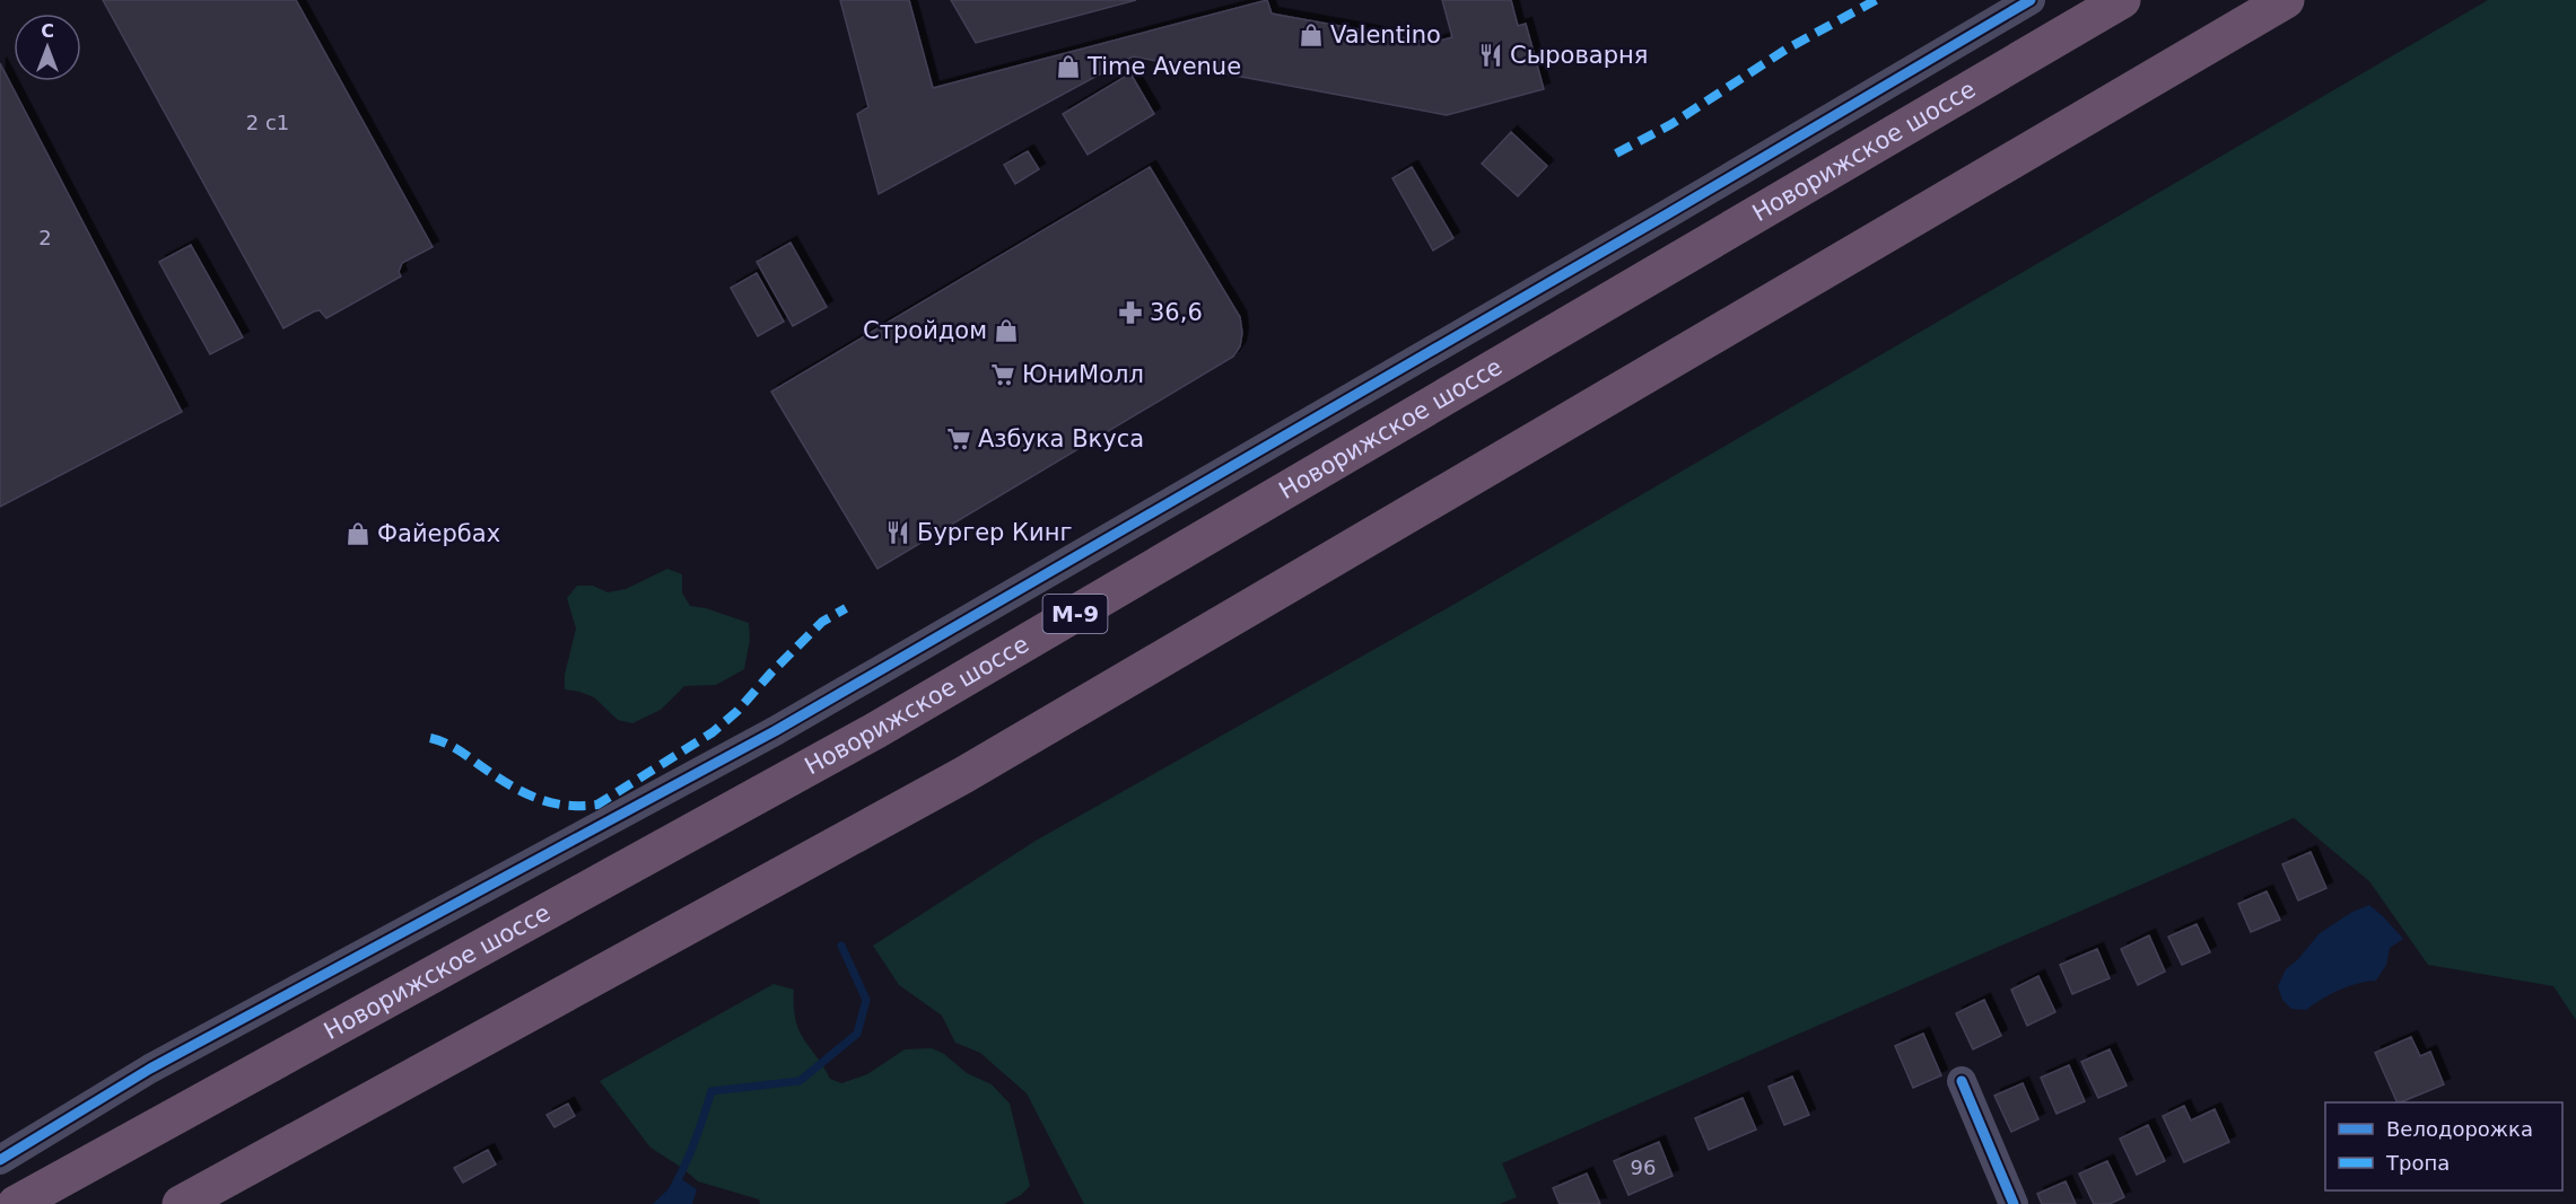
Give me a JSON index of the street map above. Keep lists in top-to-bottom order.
{
  "streets": {
    "highway": ["Новорижское шоссе", "М-9"]
  },
  "places": {
    "shop": [
      "Valentino",
      "Time Avenue",
      "Стройдом",
      "Файербах"
    ],
    "restaurant": ["Сыроварня", "Бургер Кинг"],
    "pharmacy": ["36,6"],
    "supermarket": ["ЮниМолл", "Азбука Вкуса"]
  },
  "house_numbers": ["2 с1", "2", "96"],
  "legend": ["Велодорожка", "Тропа"],
  "north": "top"
}
